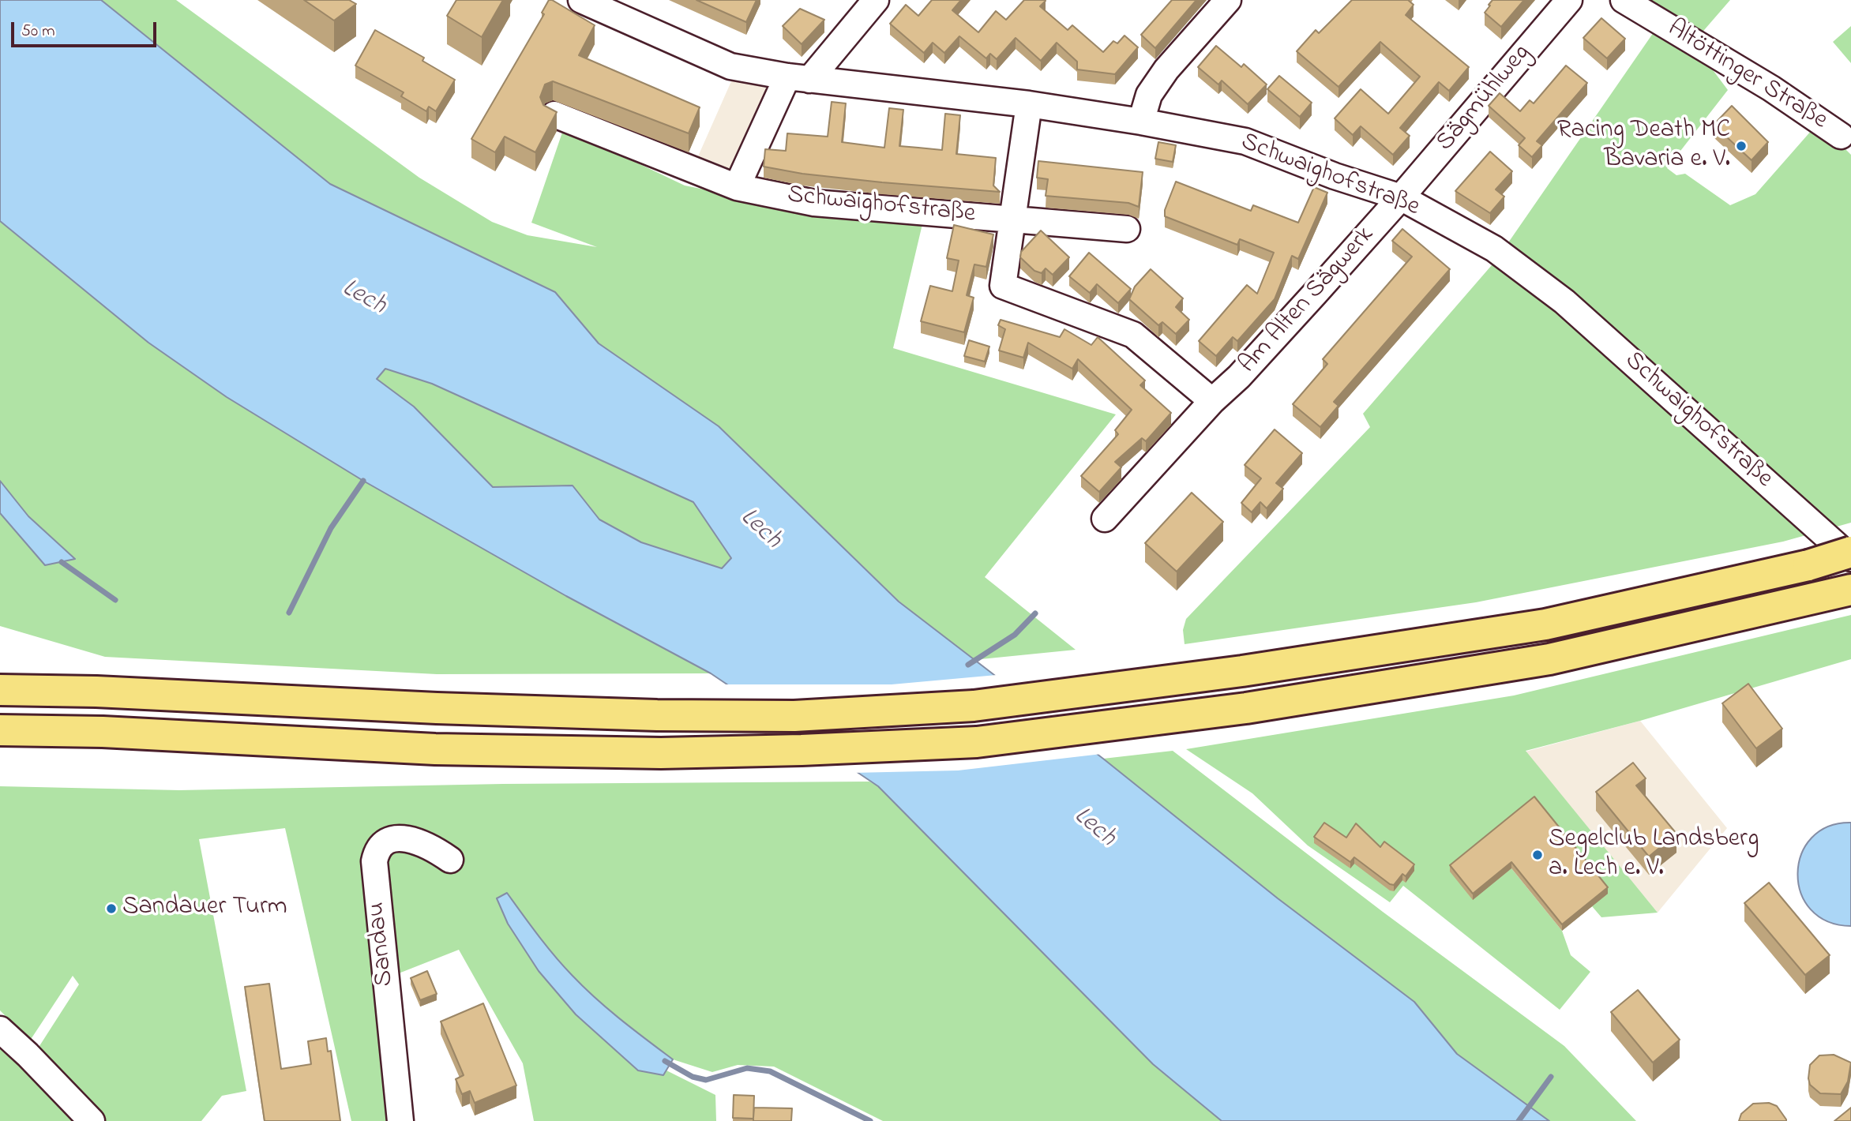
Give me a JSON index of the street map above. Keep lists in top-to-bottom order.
{
  "streets": {
    "street": [
      "Altöttinger Straße",
      "Sägmühlweg",
      "Schwaighofstraße",
      "Am Alten Sägwerk",
      "Sandau"
    ]
  },
  "crossings": [
    ["Sägmühlweg", "Schwaighofstraße"],
    ["Sägmühlweg", "Am Alten Sägwerk"],
    ["Schwaighofstraße", "Am Alten Sägwerk"]
  ],
  "water": ["Lech"],
  "places": ["Racing Death MC Bavaria e. V.", "Segelclub Landsberg a. Lech e. V.", "Sandauer Turm"],
  "scale_bar": "50 m"
}
